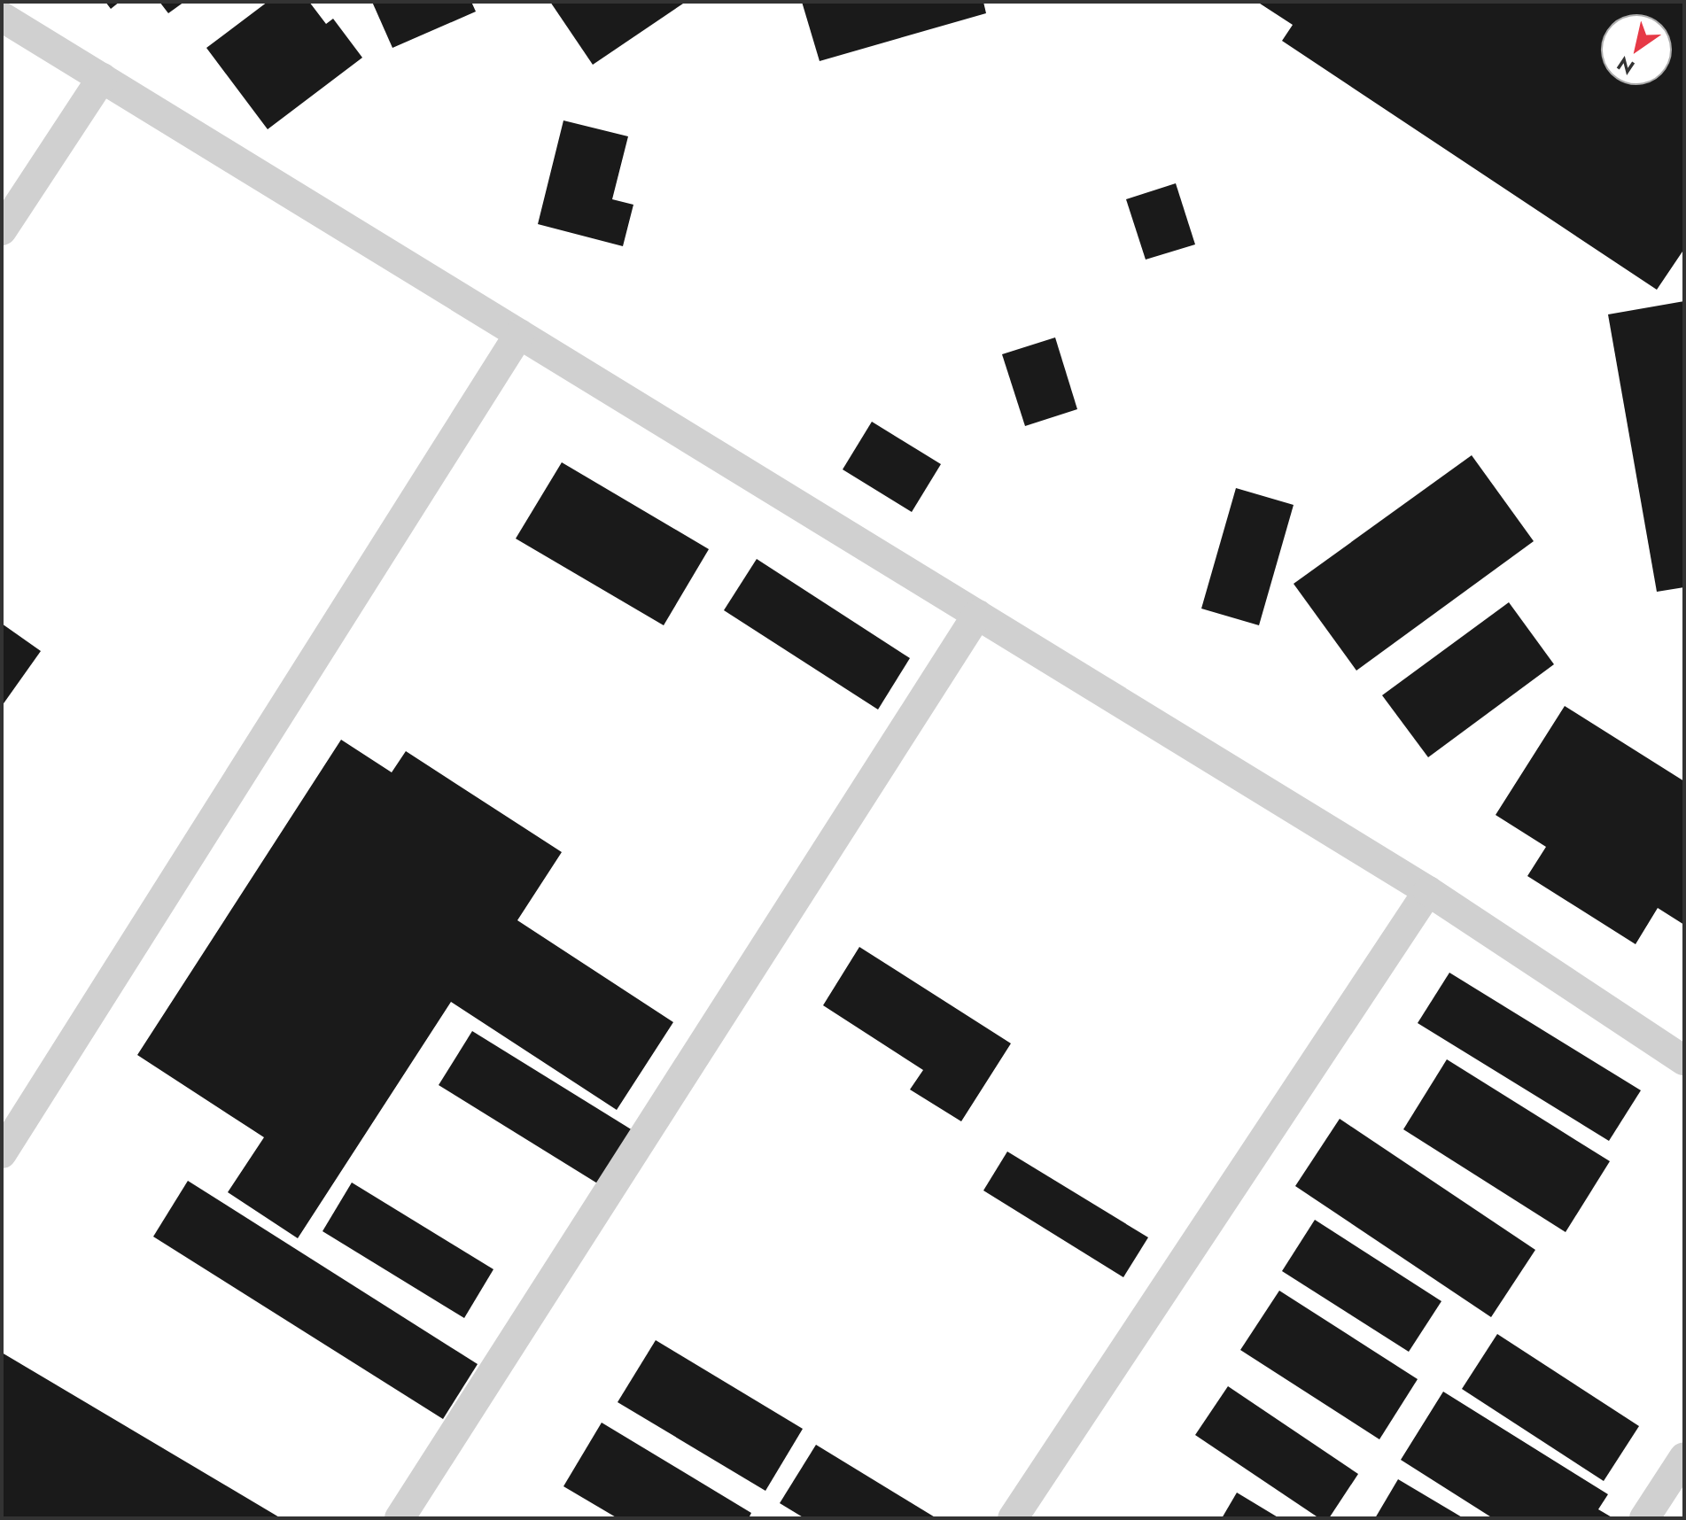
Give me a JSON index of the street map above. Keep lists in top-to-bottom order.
{
  "north": "bottom left"
}
